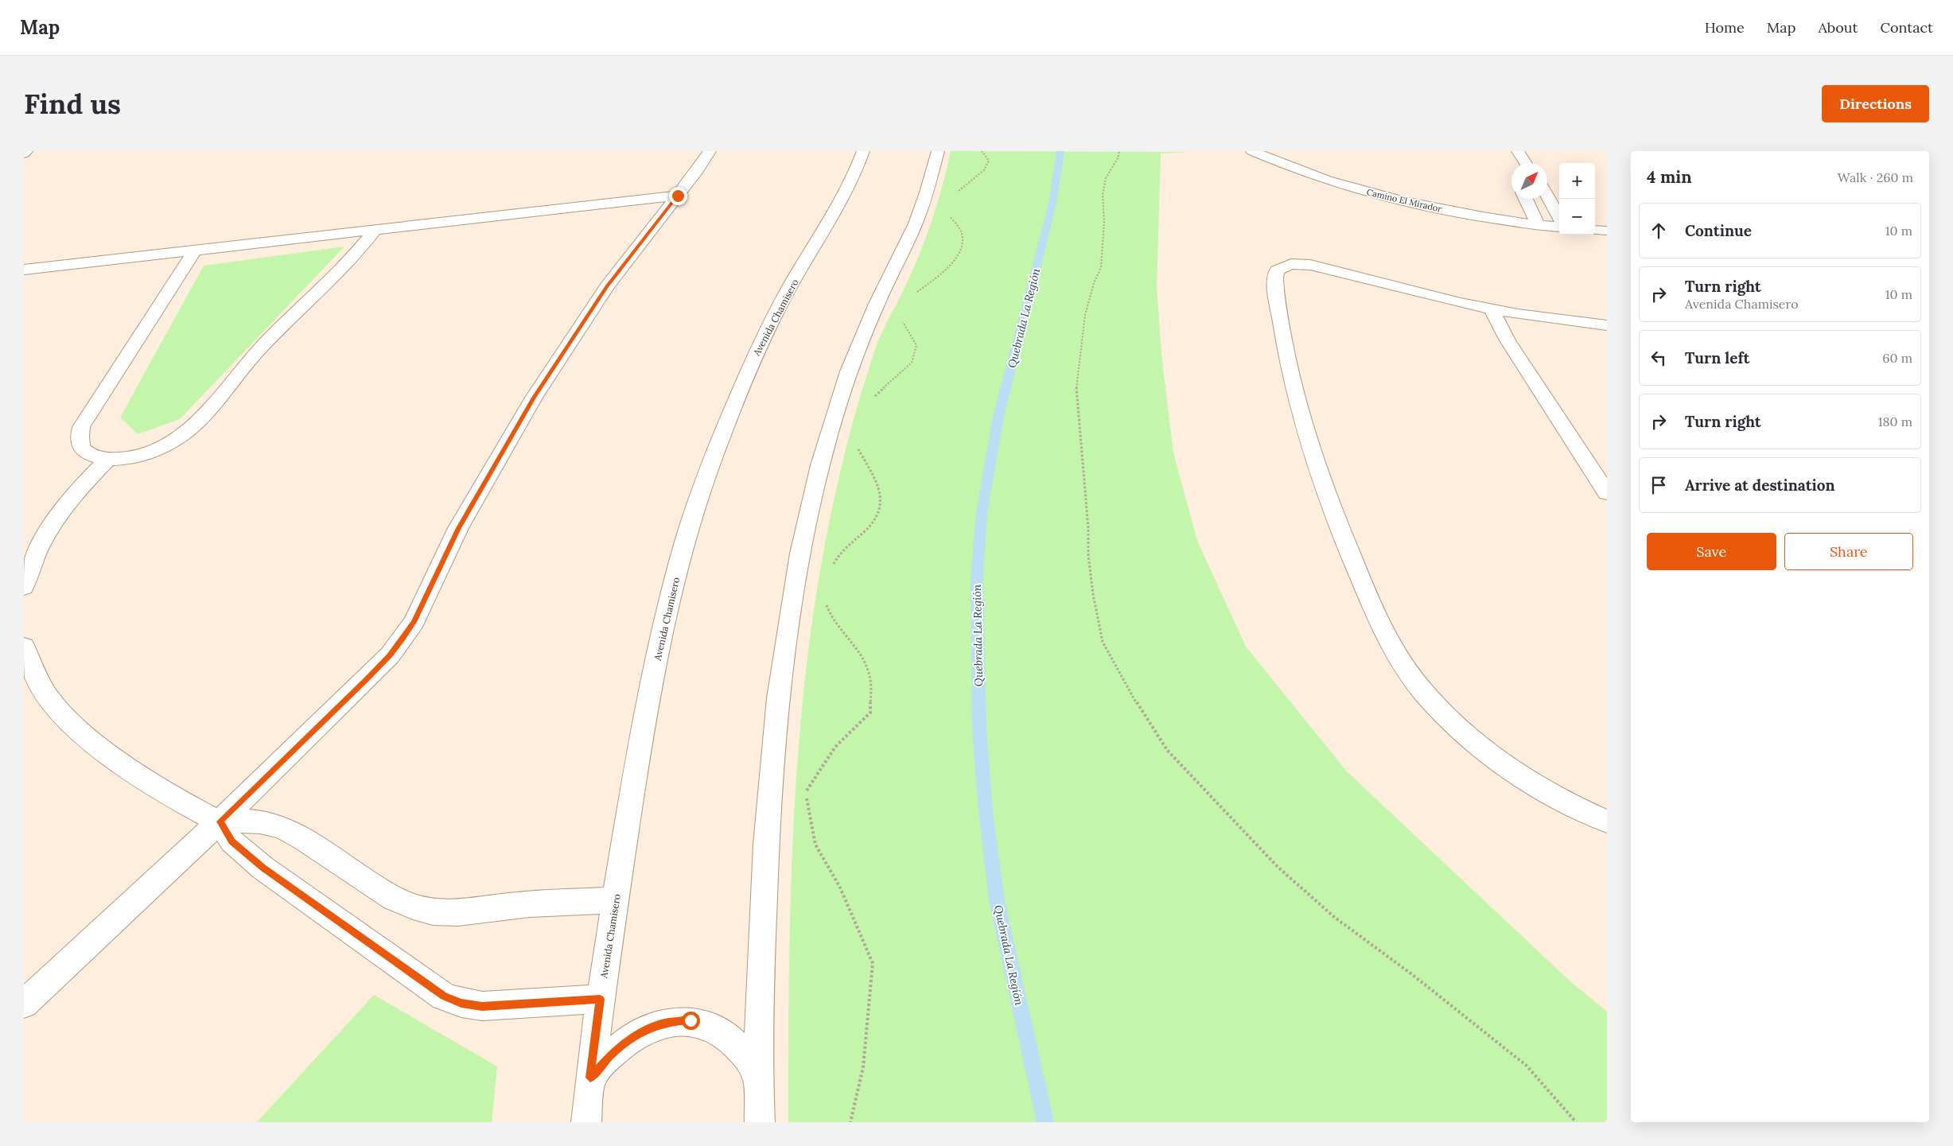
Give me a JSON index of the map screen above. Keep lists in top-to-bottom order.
{
  "streets": {
    "street": ["Camino El Mirador", "Avenida Chamisero"]
  },
  "water": ["Quebrada La Región"],
  "north": "top right",
  "page": {
    "header": "Map",
    "nav": [
      "Home",
      "Map",
      "About",
      "Contact"
    ],
    "buttons": [
      "Directions",
      ["Save", "Share"]
    ],
    "title": "Find us",
    "heading": ["4 min", "Walk · 260 m"],
    "map_buttons": ["+", "−"],
    "list": [
      ["Continue", "10 m"],
      ["Turn right", "Avenida Chamisero", "10 m"],
      ["Turn left", "60 m"],
      ["Turn right", "180 m"],
      "Arrive at destination"
    ]
  }
}
